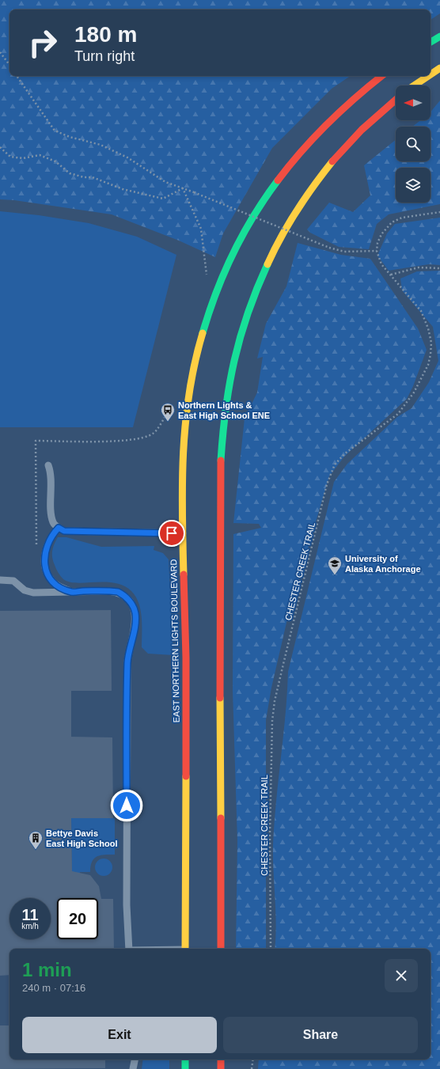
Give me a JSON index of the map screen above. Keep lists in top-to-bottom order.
{
  "streets": {
    "main road": ["EAST NORTHERN LIGHTS BOULEVARD"],
    "path": ["CHESTER CREEK TRAIL"]
  },
  "places": {
    "bus stop": ["Northern Lights & East High School ENE"],
    "school or university": ["University of Alaska Anchorage"],
    "building": ["Bettye Davis East High School"]
  },
  "north": "left",
  "page": {
    "turn": ["180 m", "Turn right"],
    "speed": "11 km/h",
    "limit": "20",
    "heading": ["1 min", "240 m · 07:16"],
    "buttons": ["Exit", "Share"]
  }
}
